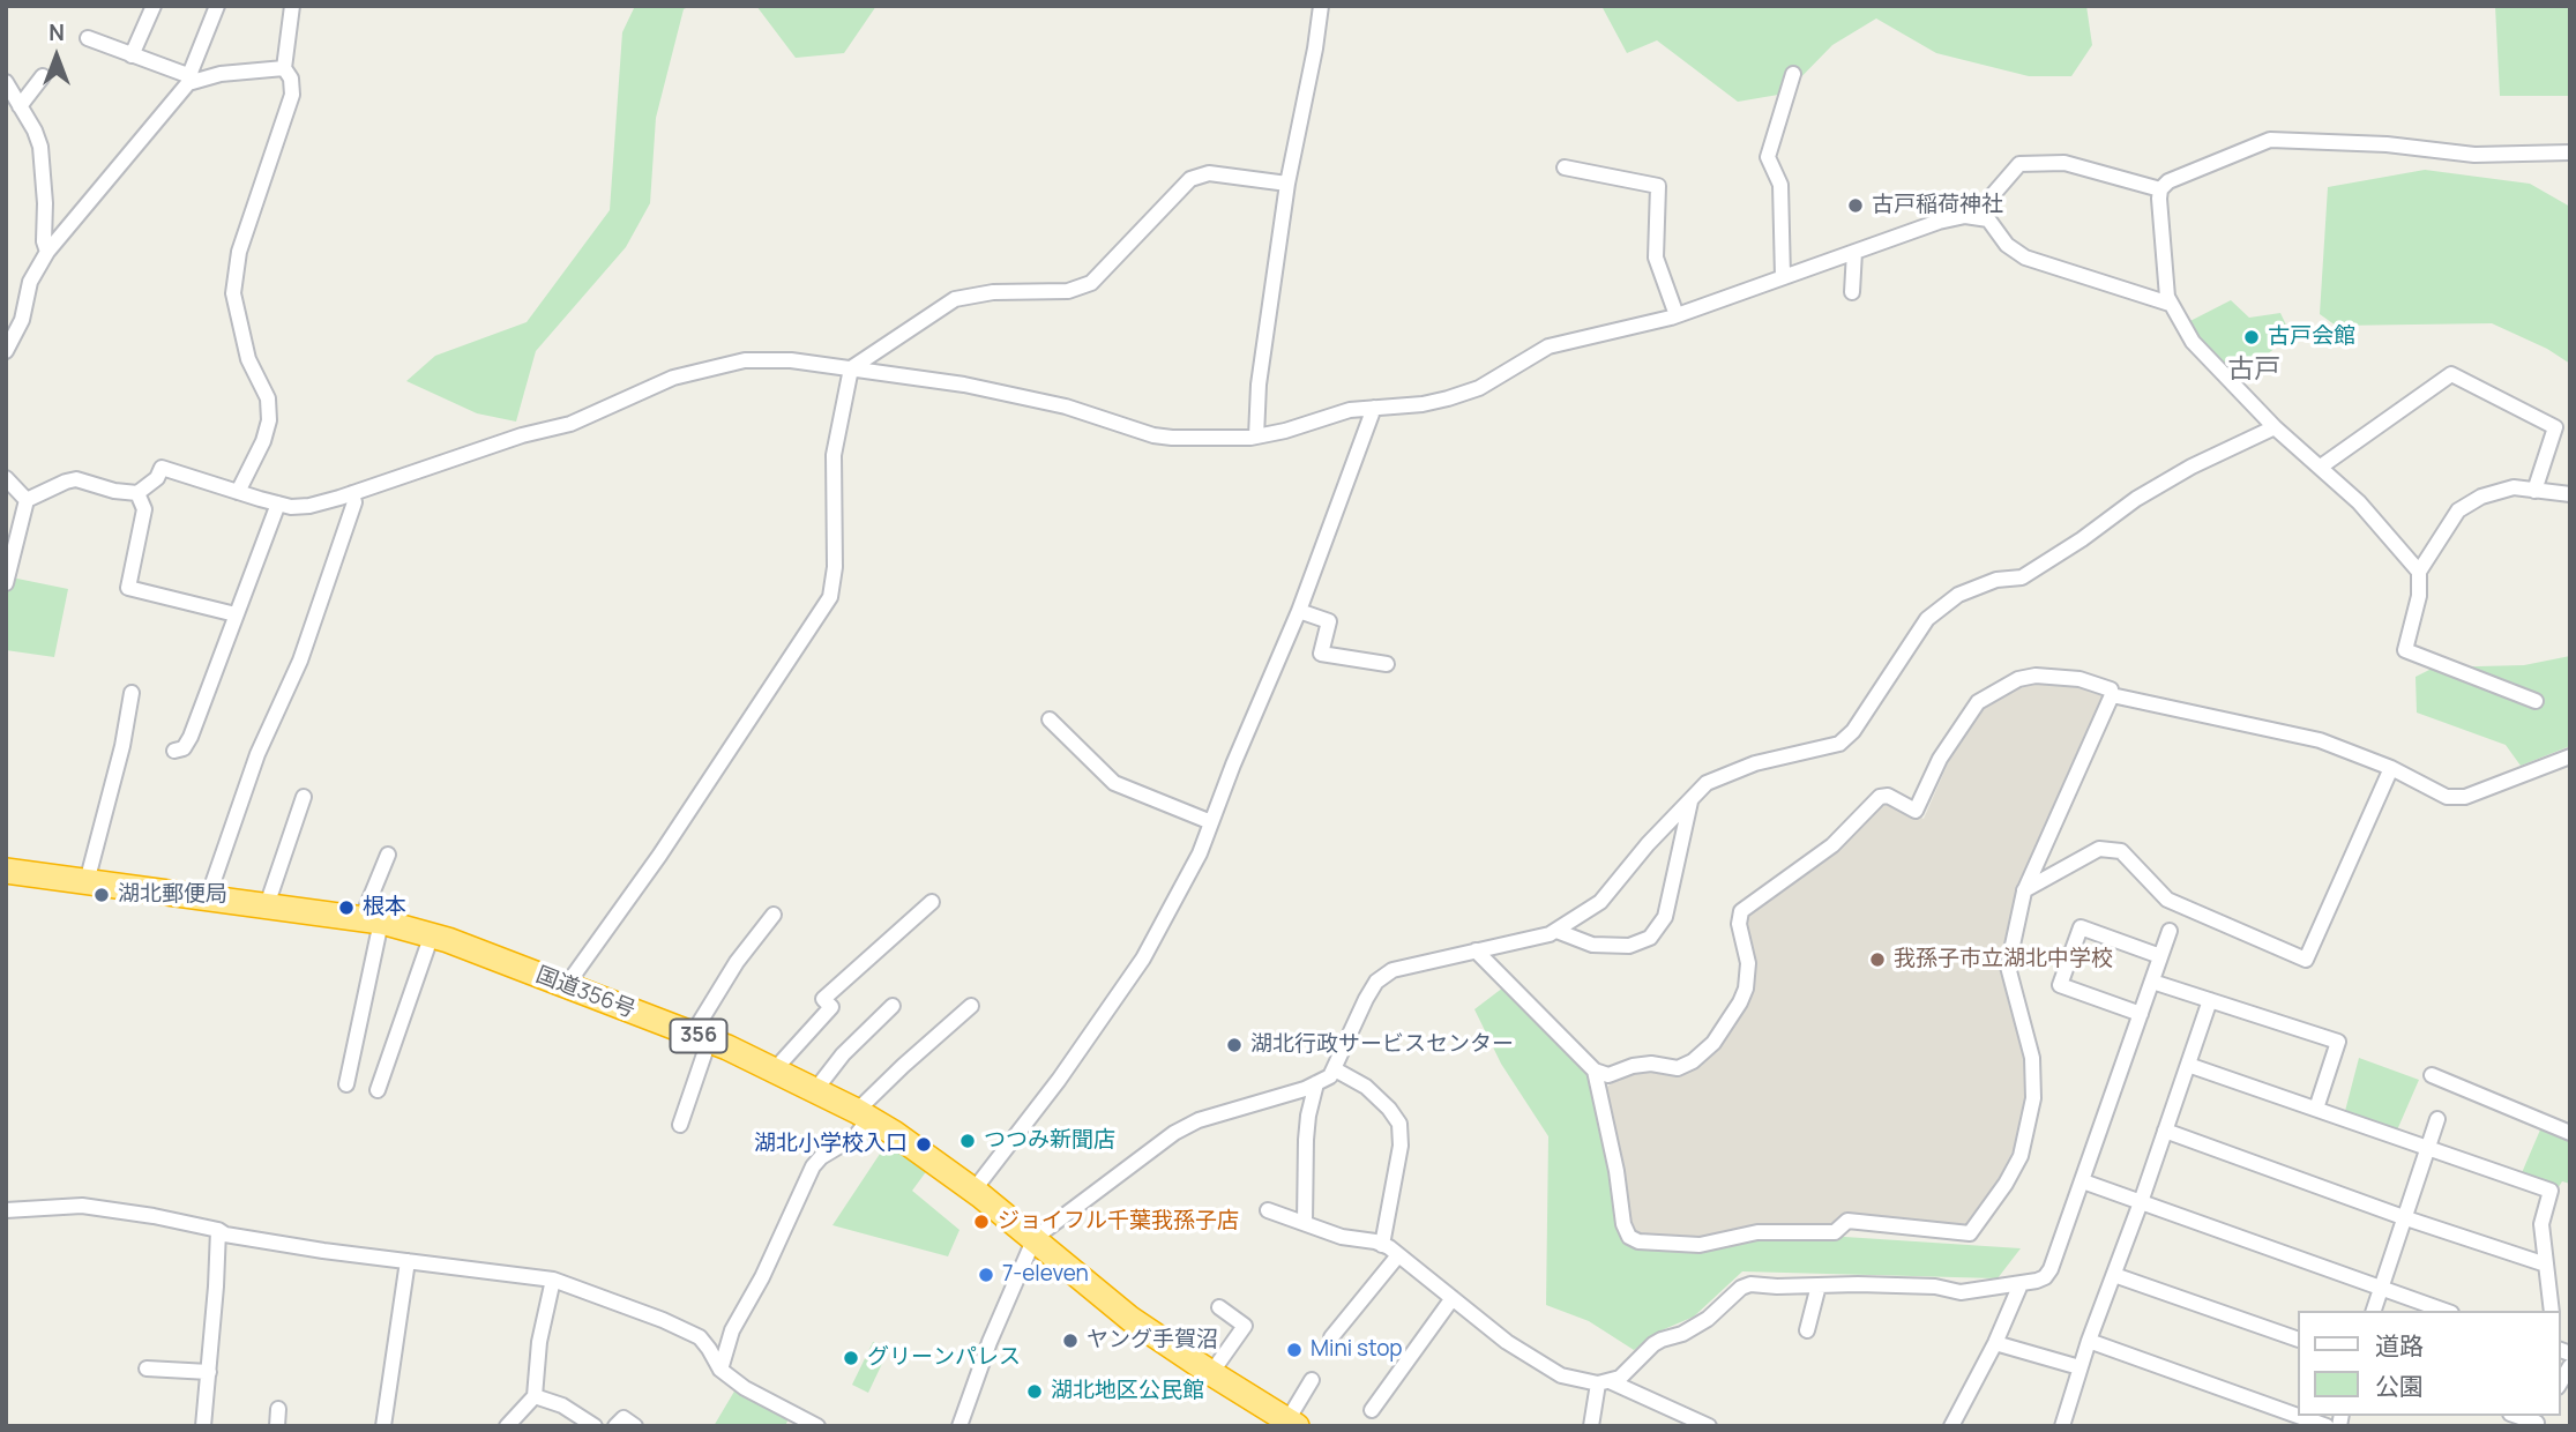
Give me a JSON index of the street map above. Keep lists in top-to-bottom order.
{
  "streets": {
    "highway": ["国道356号", "356"]
  },
  "districts": ["古戸"],
  "places": [
    "古戸稲荷神社",
    "古戸会館",
    "湖北郵便局",
    "根本",
    "我孫子市立湖北中学校",
    "湖北行政サービスセンター",
    "つつみ新聞店",
    "湖北小学校入口",
    "ジョイフル千葉我孫子店",
    "7-eleven",
    "ヤング手賀沼",
    "Mini stop",
    "グリーンパレス",
    "湖北地区公民館"
  ],
  "legend": ["道路", "公園"],
  "north": "top"
}
